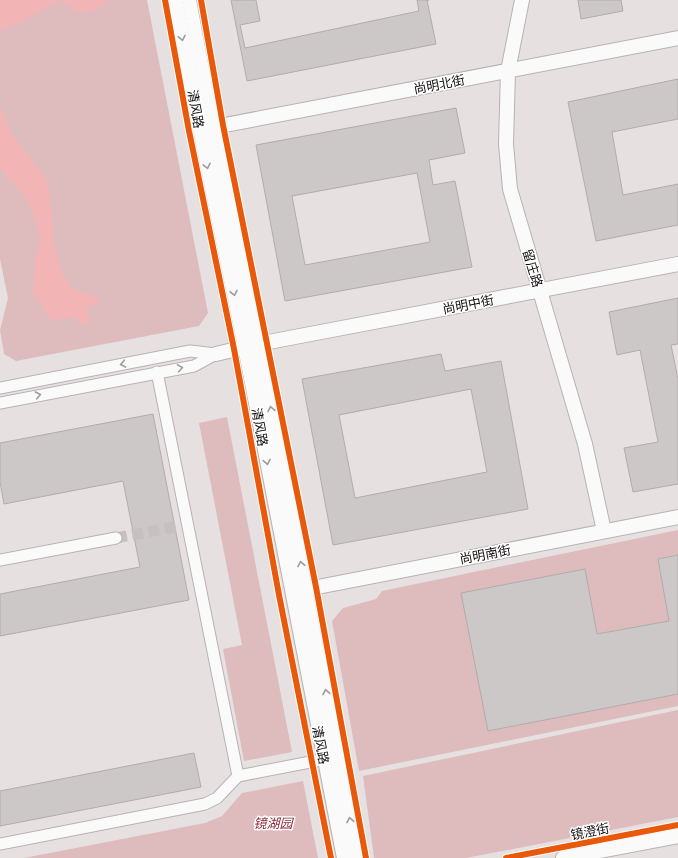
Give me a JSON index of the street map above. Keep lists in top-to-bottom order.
{
  "streets": {
    "street": [
      "尚明北街",
      "清风路",
      "留庄路",
      "尚明中街",
      "尚明南街",
      "镜澄街"
    ]
  },
  "crossings": [
    ["尚明北街", "清风路"],
    ["尚明北街", "留庄路"],
    ["清风路", "尚明中街"],
    ["清风路", "尚明南街"],
    ["留庄路", "尚明中街"],
    ["留庄路", "尚明南街"]
  ],
  "parks": ["镜湖园"]
}
